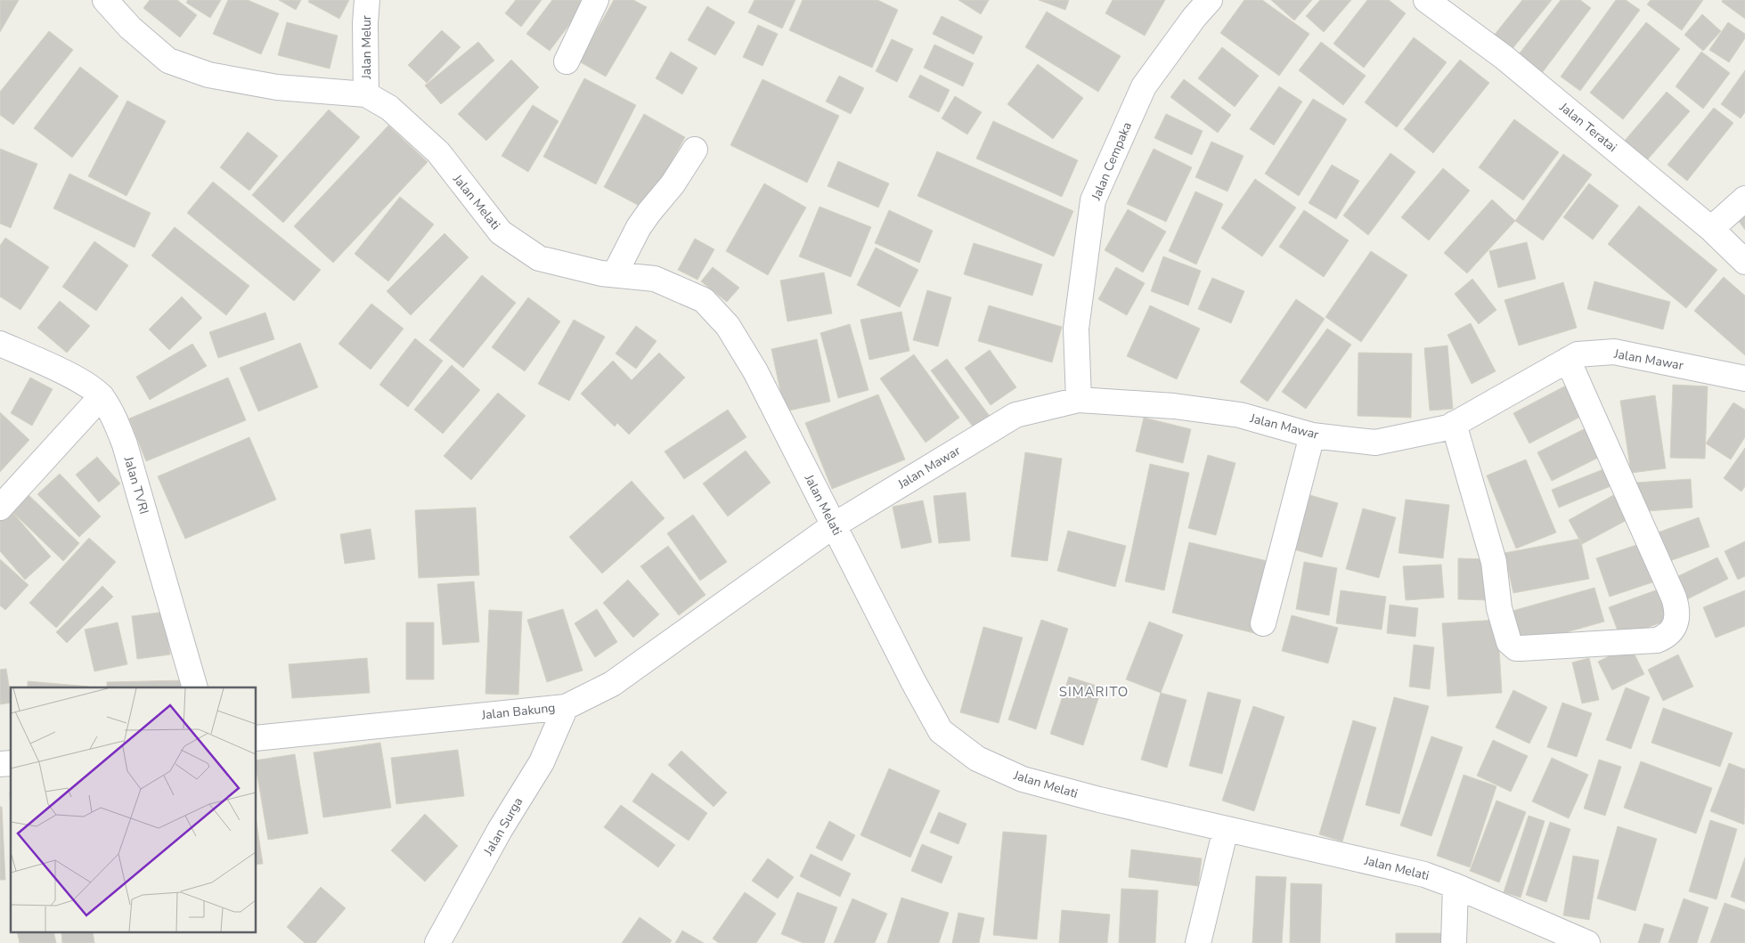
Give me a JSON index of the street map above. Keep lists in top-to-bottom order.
{
  "streets": {
    "street": [
      "Jalan Melur",
      "Jalan Teratai",
      "Jalan Cempaka",
      "Jalan Melati",
      "Jalan Mawar",
      "Jalan TVRI",
      "Jalan Bakung",
      "Jalan Surga"
    ]
  },
  "crossings": [
    ["Jalan Melur", "Jalan Melati"],
    ["Jalan Cempaka", "Jalan Mawar"],
    ["Jalan Melati", "Jalan Mawar"],
    ["Jalan Melati", "Jalan Bakung"],
    ["Jalan Mawar", "Jalan Bakung"],
    ["Jalan Bakung", "Jalan Surga"]
  ],
  "districts": ["SIMARITO"]
}
